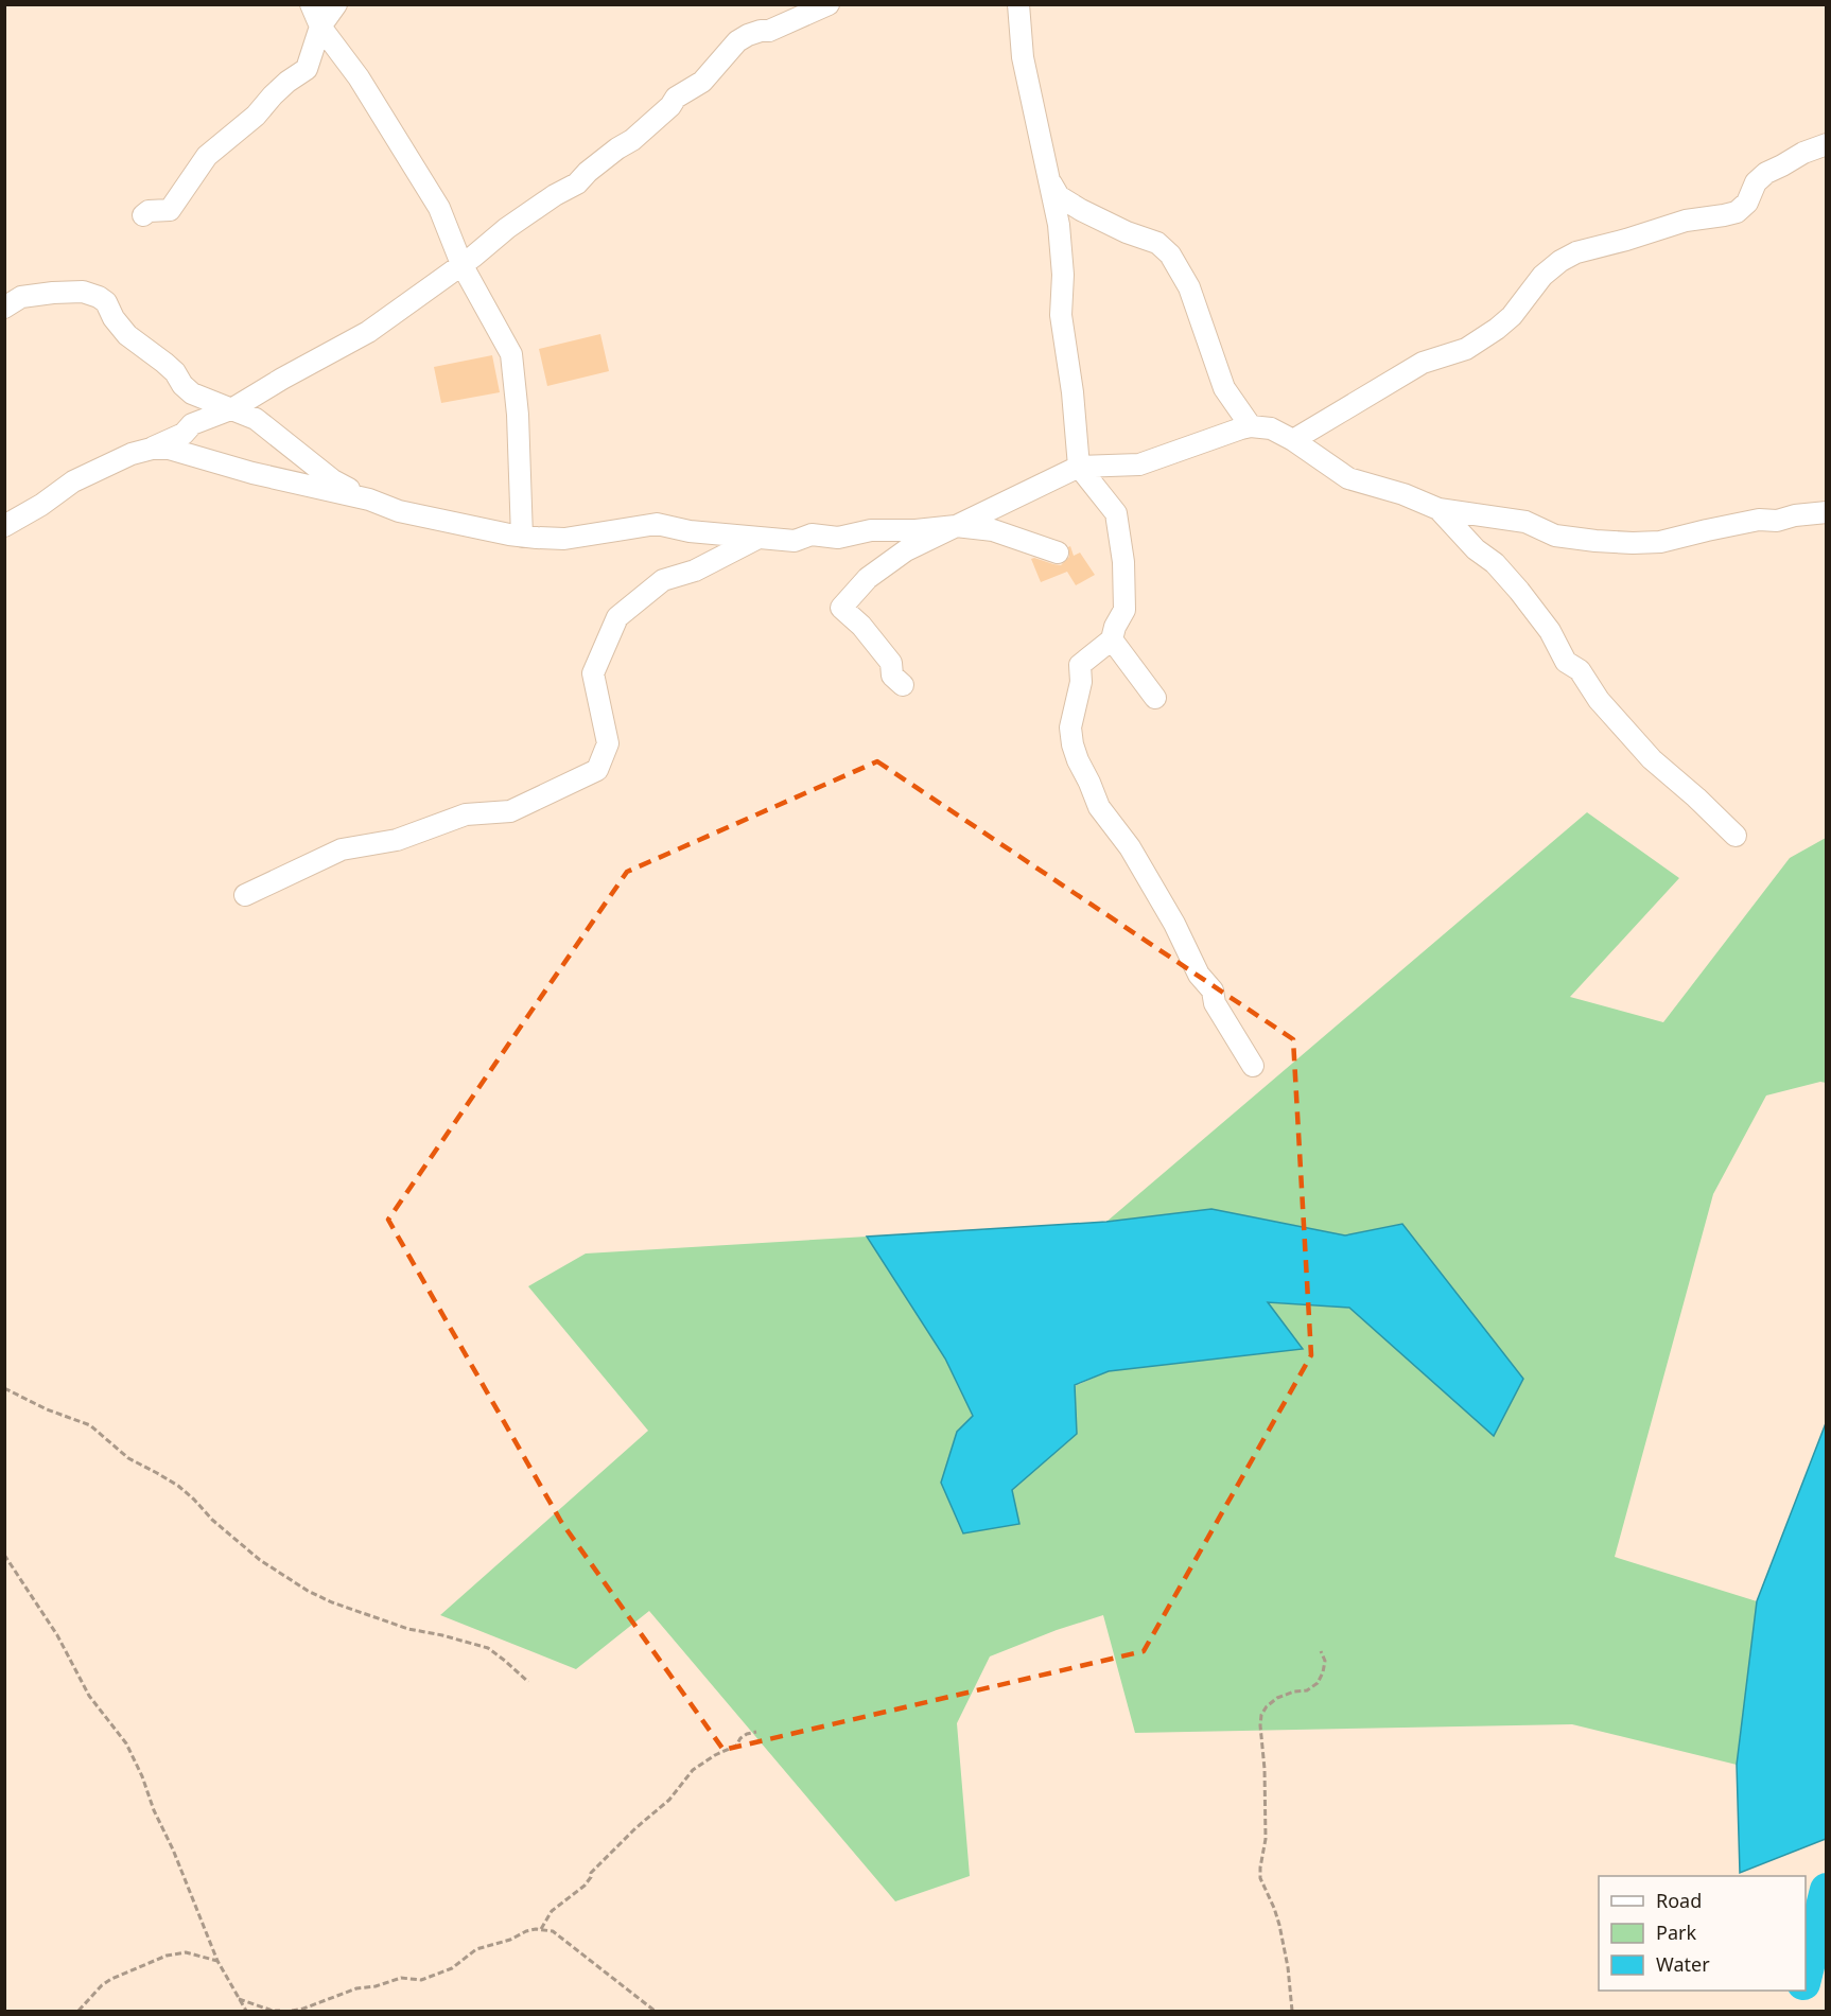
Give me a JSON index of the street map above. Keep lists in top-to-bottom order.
{
  "legend": ["Road", "Park", "Water"]
}
